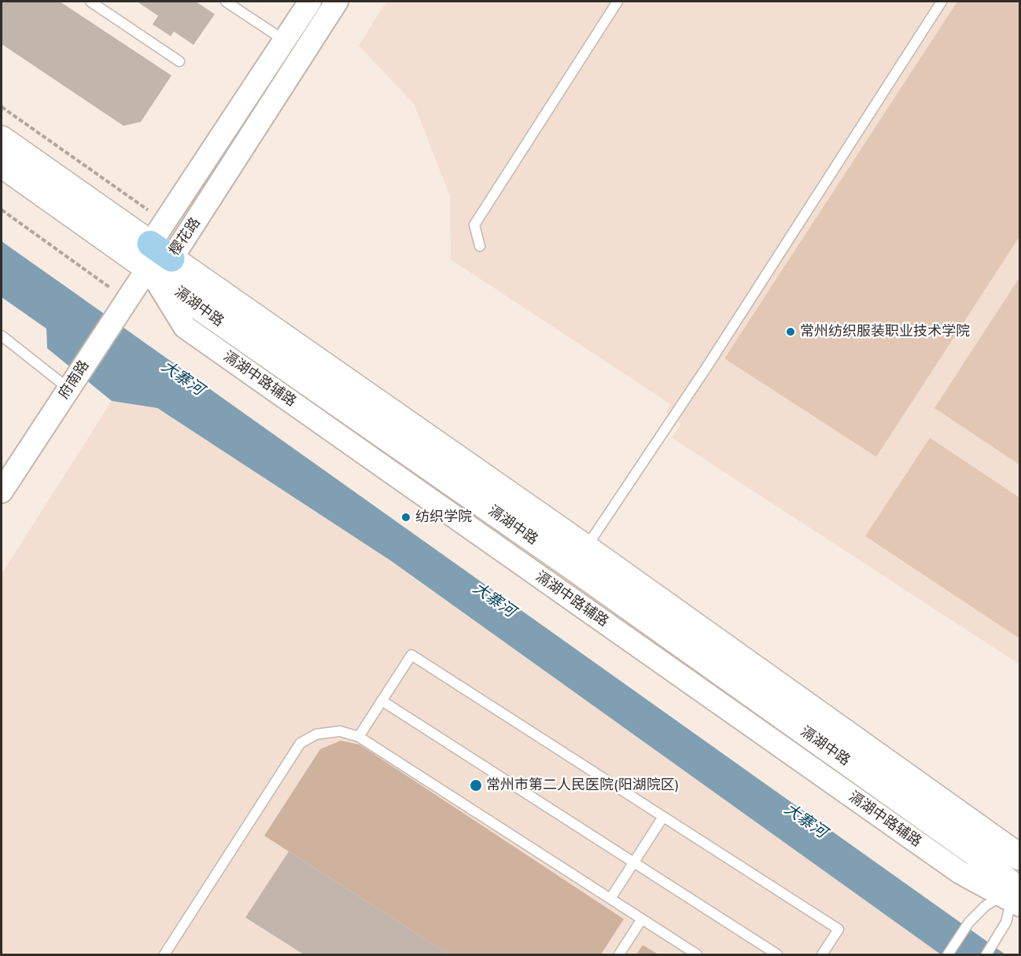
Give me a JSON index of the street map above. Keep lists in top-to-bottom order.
{
  "streets": {
    "main road": ["滆湖中路"],
    "street": ["樱花路", "滆湖中路辅路", "府南路"]
  },
  "crossings": [
    ["樱花路", "滆湖中路"],
    ["樱花路", "滆湖中路辅路"],
    ["樱花路", "府南路"],
    ["滆湖中路", "滆湖中路辅路"],
    ["滆湖中路", "府南路"],
    ["滆湖中路辅路", "府南路"]
  ],
  "water": ["大寨河"],
  "places": ["常州纺织服装职业技术学院", "纺织学院", "常州市第二人民医院(阳湖院区)"]
}
